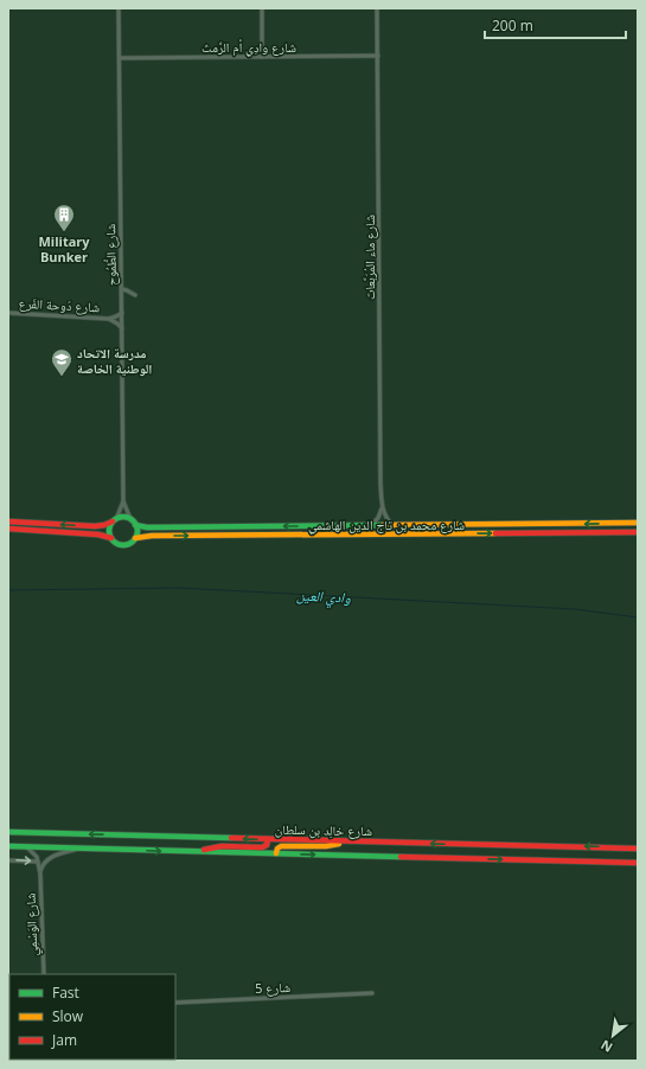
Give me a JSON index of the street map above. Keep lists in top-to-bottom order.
{
  "streets": {
    "main road": ["شارع محمد بن تاج الدين الهاشمي", "شارع خالِد بن سلطان"],
    "street": [
      "شارع وادِي أم الرِّمث",
      "شارع الطُّمُوح",
      "شارع ماء المُرَبَّعات",
      "شارع دَوحة الفَرع",
      "شارع الوَسْمِي",
      "شارع 5"
    ]
  },
  "crossings": [
    ["شارع وادِي أم الرِّمث", "شارع الطُّمُوح"],
    ["شارع وادِي أم الرِّمث", "شارع ماء المُرَبَّعات"],
    ["شارع الطُّمُوح", "شارع دَوحة الفَرع"],
    ["شارع الطُّمُوح", "شارع محمد بن تاج الدين الهاشمي"],
    ["شارع ماء المُرَبَّعات", "شارع محمد بن تاج الدين الهاشمي"],
    ["شارع خالِد بن سلطان", "شارع الوَسْمِي"]
  ],
  "water": ["وادي العين"],
  "places": {
    "building": ["Military Bunker"],
    "school or university": ["مدرسة الاتحاد الوطنية الخاصة"]
  },
  "legend": ["Fast", "Slow", "Jam"],
  "scale_bar": "200 m",
  "north": "bottom left"
}
